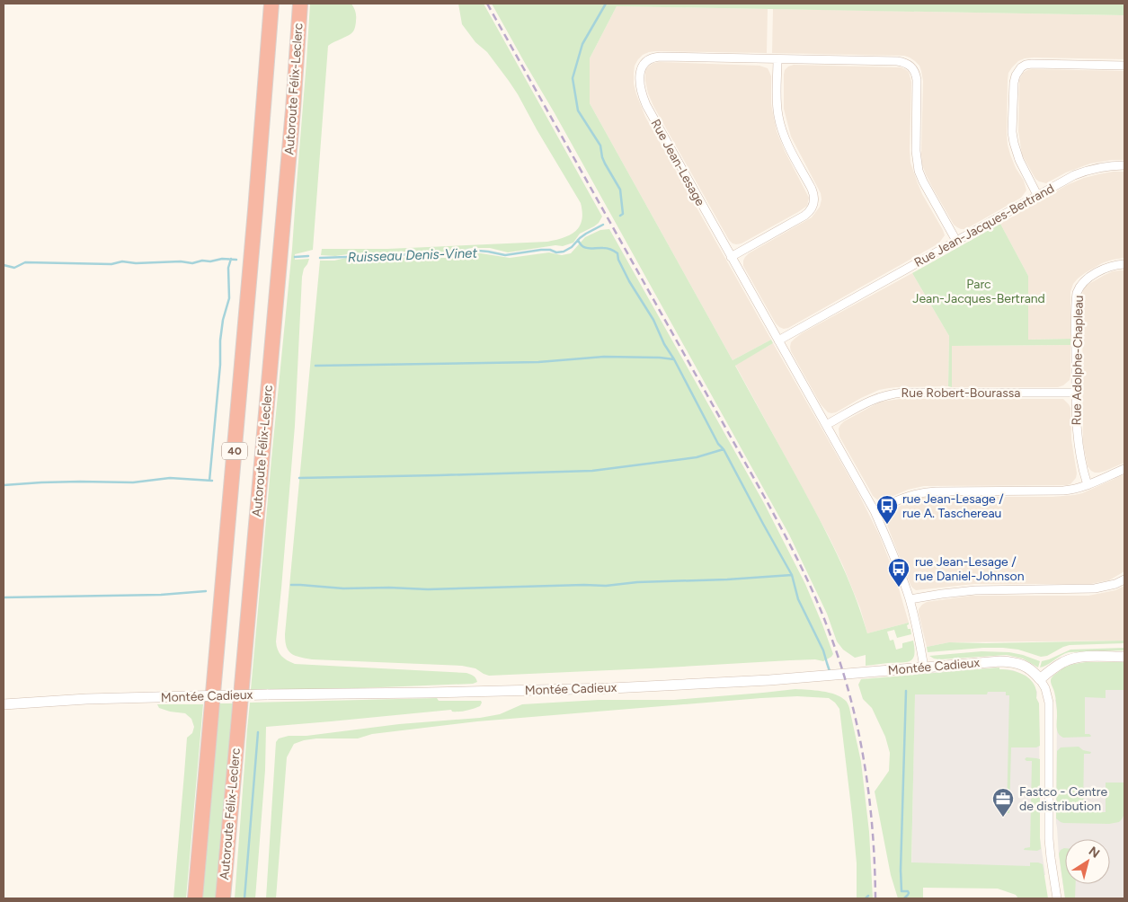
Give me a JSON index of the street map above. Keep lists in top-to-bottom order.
{
  "streets": {
    "highway": ["Autoroute Félix-Leclerc", "40"],
    "street": [
      "Rue Jean-Lesage",
      "Rue Jean-Jacques-Bertrand",
      "Rue Adolphe-Chapleau",
      "Rue Robert-Bourassa",
      "Montée Cadieux"
    ]
  },
  "crossings": [
    ["Rue Jean-Lesage", "Rue Jean-Jacques-Bertrand"],
    ["Rue Jean-Lesage", "Rue Robert-Bourassa"],
    ["Rue Jean-Lesage", "Montée Cadieux"],
    ["Rue Adolphe-Chapleau", "Rue Robert-Bourassa"]
  ],
  "water": ["Ruisseau Denis-Vinet"],
  "parks": ["Parc Jean-Jacques-Bertrand"],
  "places": {
    "bus stop": ["rue Jean-Lesage / rue A. Taschereau", "rue Jean-Lesage / rue Daniel-Johnson"],
    "office": ["Fastco - Centre de distribution"]
  },
  "north": "top right"
}
